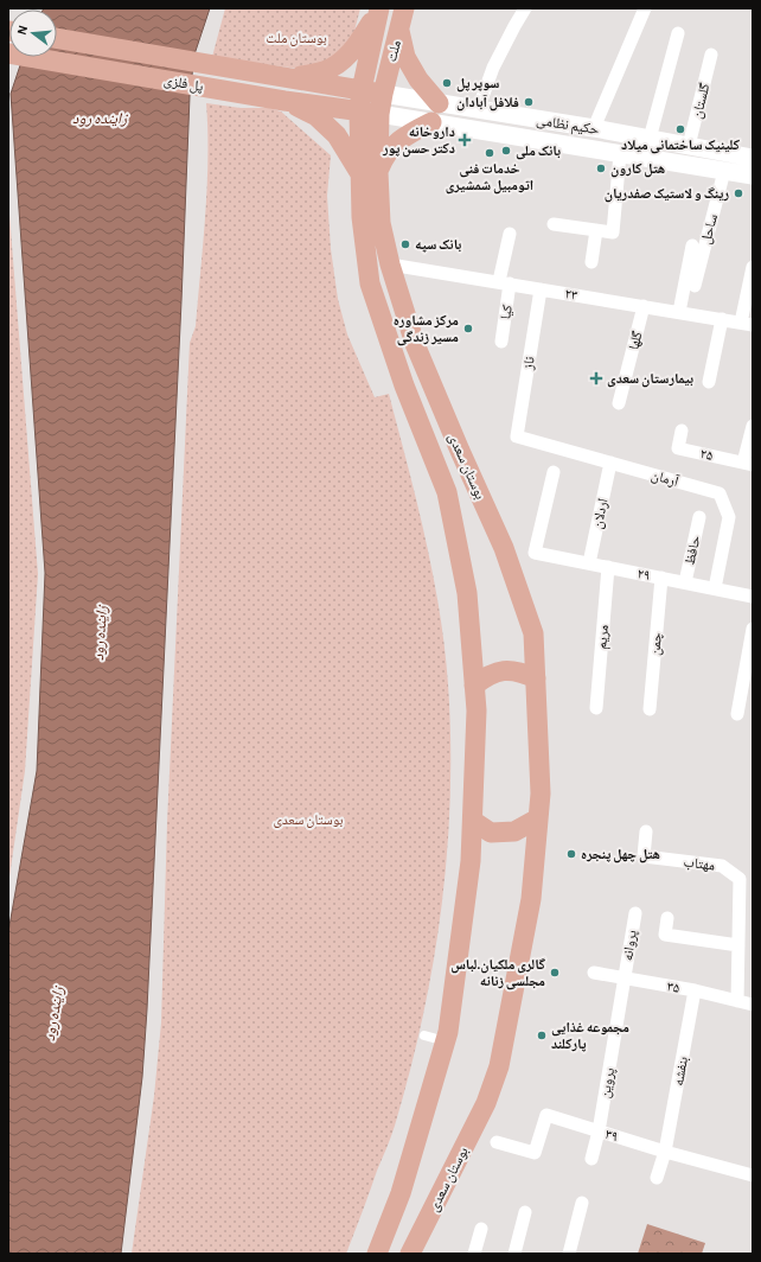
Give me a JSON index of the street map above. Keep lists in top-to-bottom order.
{
  "streets": {
    "main road": [
      "ملت",
      "پل فلزی",
      "حکیم نظامی",
      "بوستان سعدی"
    ],
    "street": [
      "گلستان",
      "ساحل",
      "۲۳",
      "کیا",
      "گلها",
      "ناز",
      "۲۵",
      "آرمان",
      "اردلان",
      "حافظ",
      "۲۹",
      "مریم",
      "چمن",
      "مهتاب",
      "پروانه",
      "۳۵",
      "بنفشه",
      "پروین",
      "۳۹"
    ]
  },
  "crossings": [
    ["ملت", "پل فلزی"],
    ["ملت", "حکیم نظامی"],
    ["ملت", "بوستان سعدی"],
    ["پل فلزی", "حکیم نظامی"],
    ["پل فلزی", "بوستان سعدی"],
    ["گلستان", "حکیم نظامی"],
    ["حکیم نظامی", "ساحل"],
    ["حکیم نظامی", "بوستان سعدی"],
    ["۲۳", "کیا"],
    ["۲۳", "گلها"],
    ["۲۳", "ناز"],
    ["۲۳", "بوستان سعدی"],
    ["ناز", "آرمان"],
    ["آرمان", "اردلان"],
    ["آرمان", "۲۹"],
    ["اردلان", "۲۹"],
    ["حافظ", "۲۹"],
    ["۲۹", "مریم"],
    ["۲۹", "چمن"],
    ["مهتاب", "۳۵"],
    ["پروانه", "۳۵"],
    ["پروانه", "پروین"],
    ["۳۵", "بنفشه"],
    ["۳۵", "پروین"],
    ["بنفشه", "۳۹"],
    ["پروین", "۳۹"]
  ],
  "water": ["زاینده رود"],
  "parks": ["بوستان ملت", "بوستان سعدی"],
  "places": {
    "other": [
      "سوپر پل",
      "فلافل آبادان",
      "کلینیک ساختمانی میلاد",
      "بانک ملی",
      "خدمات فنی اتومبیل شمشیری",
      "هتل کارون",
      "رینگ و لاستیک صفدریان",
      "بانک سپه",
      "مرکز مشاوره مسیر زندگی",
      "هتل چهل پنجره",
      "گالری ملکیان.لباس مجلسی زنانه",
      "مجموعه غذایی پارکلند"
    ],
    "health": ["داروخانه دکتر حسن پور", "بیمارستان سعدی"]
  },
  "north": "left"
}
